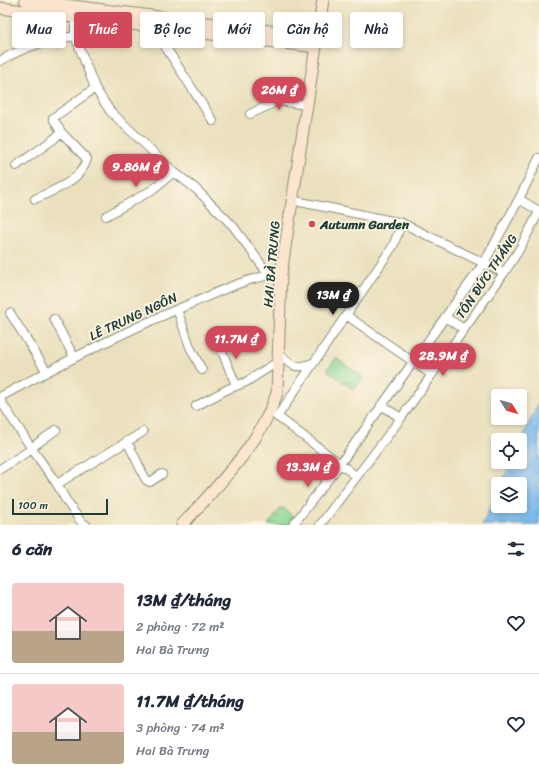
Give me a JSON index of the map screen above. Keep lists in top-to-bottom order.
{
  "streets": {
    "main road": ["HAI BÀ TRƯNG"],
    "street": ["TÔN ĐỨC THẮNG", "LÊ TRUNG NGÔN"]
  },
  "crossings": [
    ["HAI BÀ TRƯNG", "LÊ TRUNG NGÔN"]
  ],
  "places": ["Autumn Garden"],
  "scale_bar": "100 m",
  "north": "bottom right",
  "page": {
    "chip": [
      "Mua",
      "Thuê",
      "Bộ lọc",
      "Mới",
      "Căn hộ",
      "Nhà"
    ],
    "price": [
      "26M ₫",
      "9.86M ₫",
      "13M ₫",
      "11.7M ₫",
      "28.9M ₫",
      "13.3M ₫"
    ],
    "scale": "100 m",
    "heading": "6 căn",
    "list": [
      {
        "name": "13M ₫/tháng",
        "note": "2 phòng · 72 m² · Hai Bà Trưng"
      },
      {
        "name": "11.7M ₫/tháng",
        "note": "3 phòng · 74 m² · Hai Bà Trưng"
      }
    ]
  }
}
